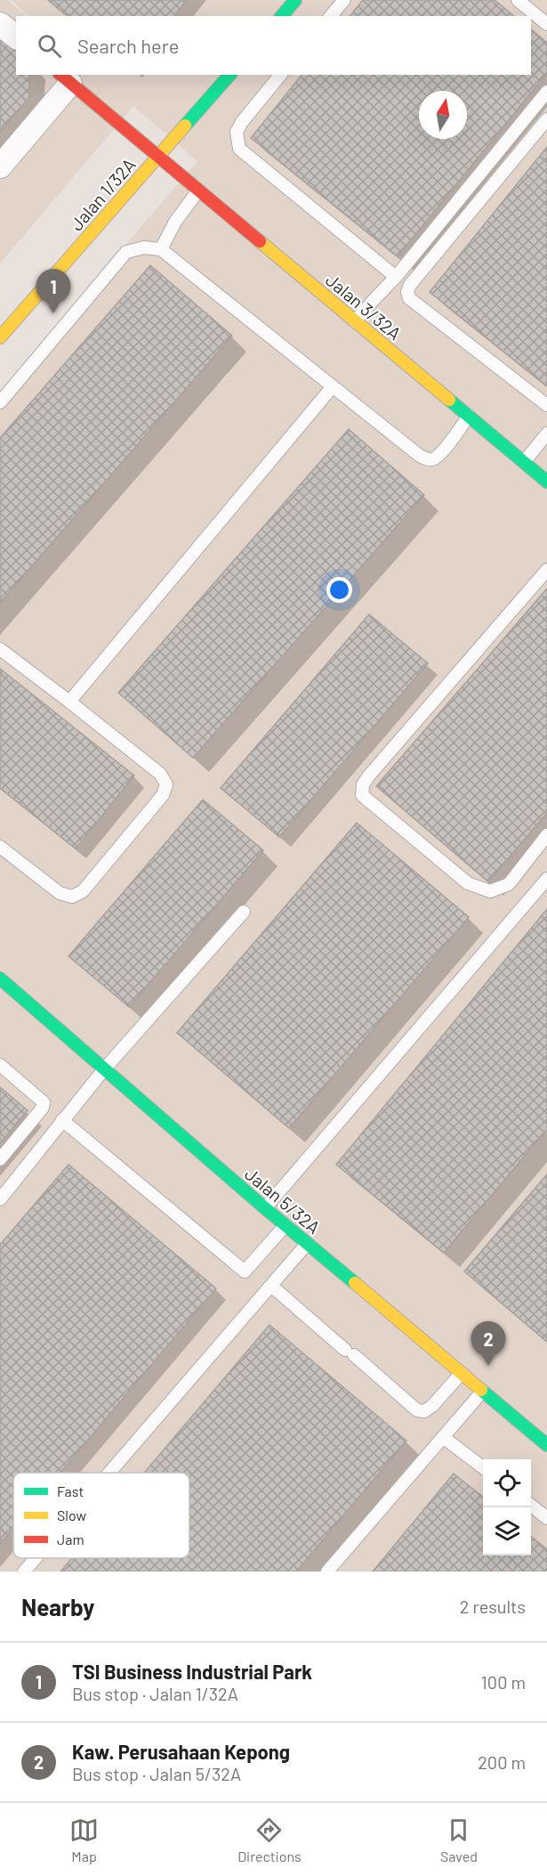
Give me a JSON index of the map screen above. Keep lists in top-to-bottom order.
{
  "streets": {
    "street": ["Jalan 1/32A", "Jalan 3/32A", "Jalan 5/32A"]
  },
  "crossings": [
    ["Jalan 1/32A", "Jalan 3/32A"]
  ],
  "legend": ["Fast", "Slow", "Jam"],
  "north": "top",
  "page": {
    "search": "Search here",
    "pins": ["1", "2"],
    "heading": ["Nearby", "2 results"],
    "list": [
      {
        "mark": "1",
        "name": "TSI Business Industrial Park",
        "note": "Bus stop · Jalan 1/32A",
        "value": "100 m"
      },
      {
        "mark": "2",
        "name": "Kaw. Perusahaan Kepong",
        "note": "Bus stop · Jalan 5/32A",
        "value": "200 m"
      }
    ],
    "nav": ["Map", "Directions", "Saved"]
  }
}
